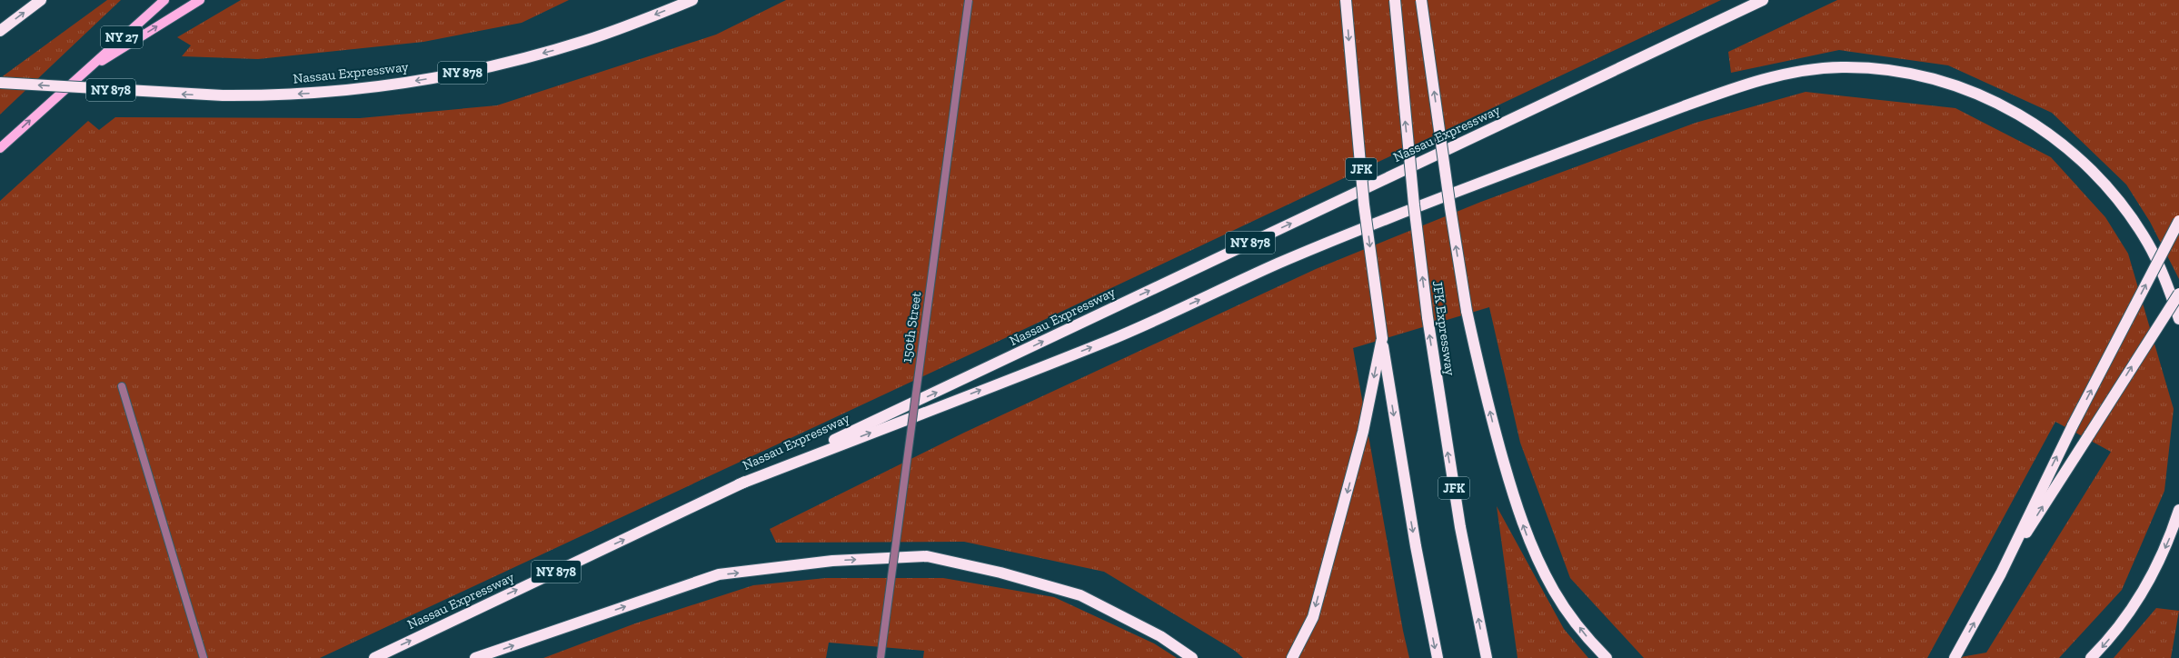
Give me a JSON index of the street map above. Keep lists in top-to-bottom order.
{
  "streets": {
    "highway": [
      "Nassau Expressway",
      "NY 878",
      "JFK",
      "JFK Expressway"
    ],
    "main road": ["NY 27"],
    "street": ["150th Street"]
  }
}
